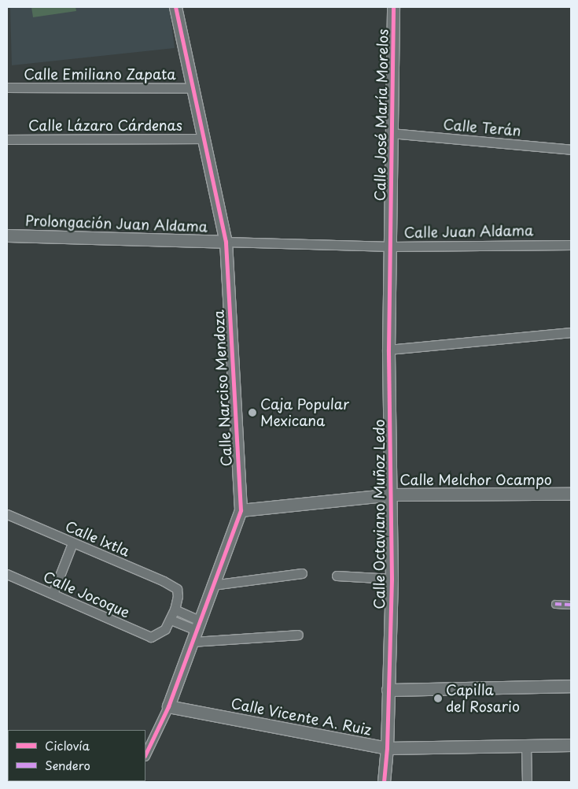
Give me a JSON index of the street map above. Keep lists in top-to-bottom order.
{
  "streets": {
    "street": [
      "Calle Emiliano Zapata",
      "Calle José María Morelos",
      "Calle Lázaro Cárdenas",
      "Calle Terán",
      "Prolongación Juan Aldama",
      "Calle Juan Aldama",
      "Calle Narciso Mendoza",
      "Calle Melchor Ocampo",
      "Calle Octaviano Muñoz Ledo",
      "Calle Ixtla",
      "Calle Jocoque",
      "Calle Vicente A. Ruiz"
    ]
  },
  "crossings": [
    ["Calle Emiliano Zapata", "Calle Narciso Mendoza"],
    ["Calle José María Morelos", "Calle Terán"],
    ["Calle José María Morelos", "Calle Juan Aldama"],
    ["Calle José María Morelos", "Calle Octaviano Muñoz Ledo"],
    ["Calle Lázaro Cárdenas", "Calle Narciso Mendoza"],
    ["Prolongación Juan Aldama", "Calle Juan Aldama"],
    ["Prolongación Juan Aldama", "Calle Narciso Mendoza"],
    ["Calle Juan Aldama", "Calle Narciso Mendoza"],
    ["Calle Juan Aldama", "Calle Octaviano Muñoz Ledo"],
    ["Calle Narciso Mendoza", "Calle Melchor Ocampo"],
    ["Calle Narciso Mendoza", "Calle Vicente A. Ruiz"],
    ["Calle Melchor Ocampo", "Calle Octaviano Muñoz Ledo"],
    ["Calle Octaviano Muñoz Ledo", "Calle Vicente A. Ruiz"]
  ],
  "places": ["Caja Popular Mexicana", "Capilla del Rosario"],
  "legend": ["Ciclovía", "Sendero"]
}
